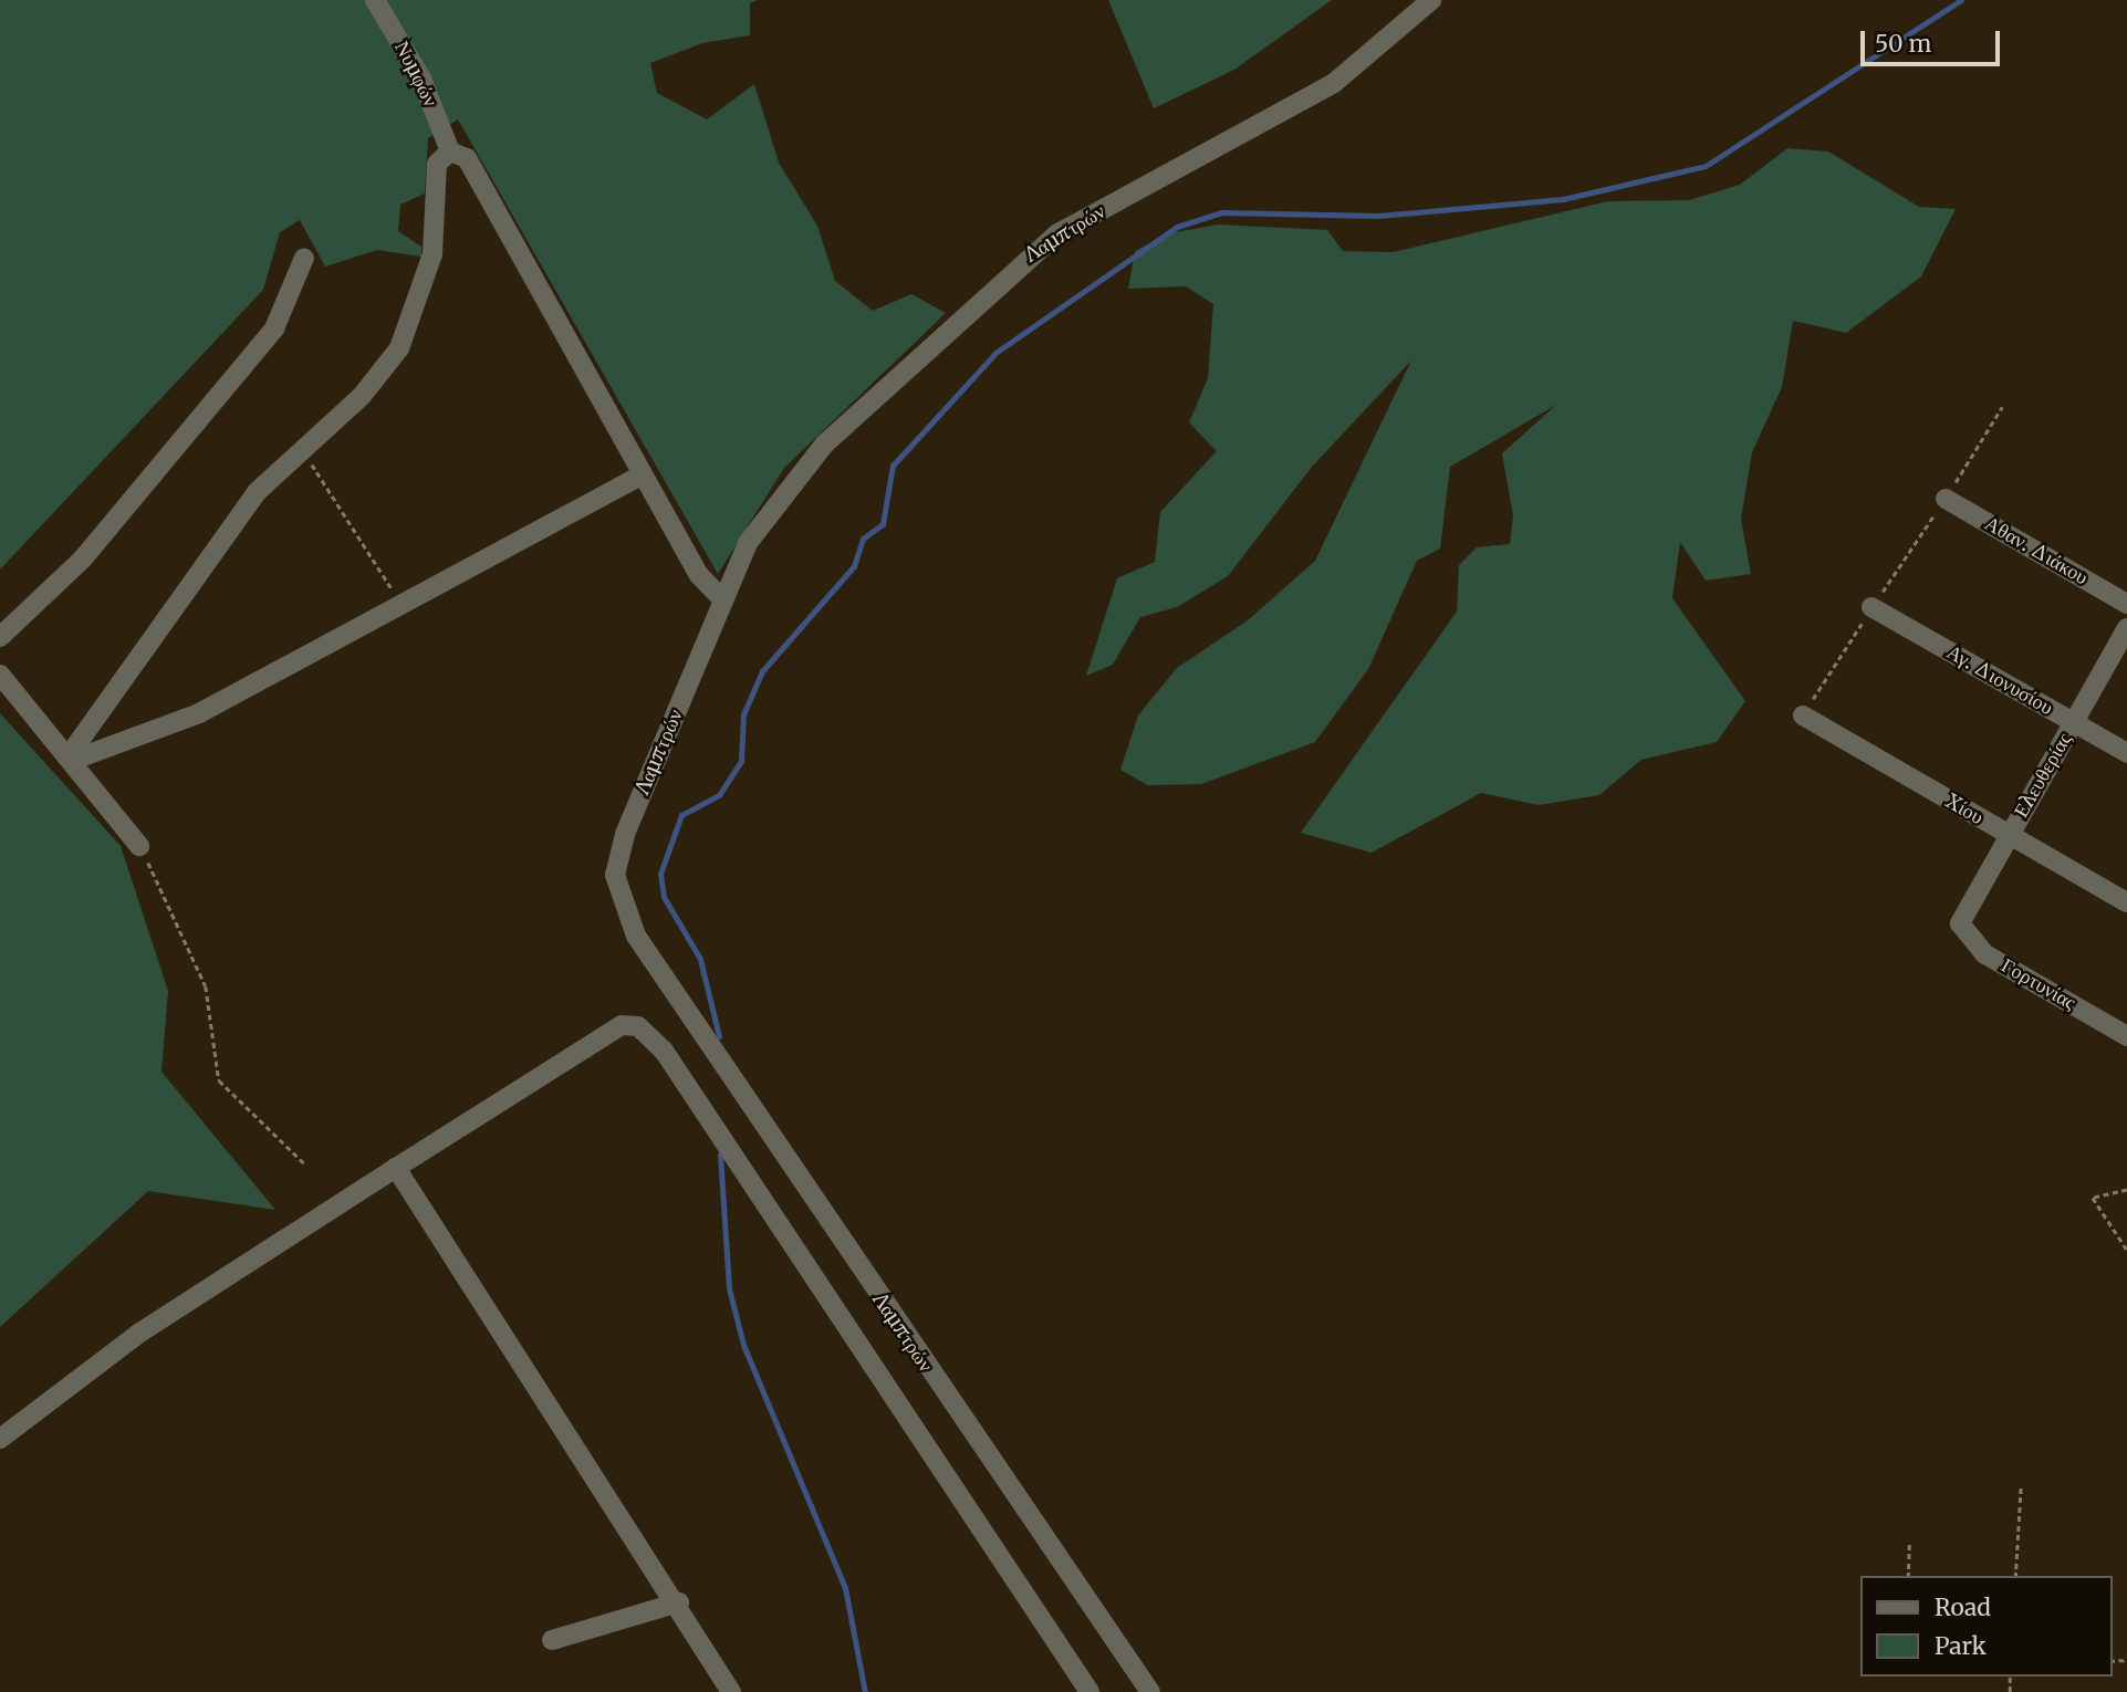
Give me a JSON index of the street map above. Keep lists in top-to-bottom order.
{
  "streets": {
    "street": [
      "Νυμφών",
      "Λαμπτρών",
      "Αθαν. Διάκου",
      "Αγ. Διονυσίου",
      "Ελευθερίας",
      "Χίου",
      "Γορτυνίας"
    ]
  },
  "crossings": [
    ["Αγ. Διονυσίου", "Ελευθερίας"],
    ["Ελευθερίας", "Χίου"],
    ["Ελευθερίας", "Γορτυνίας"]
  ],
  "legend": ["Road", "Park"],
  "scale_bar": "50 m"
}
